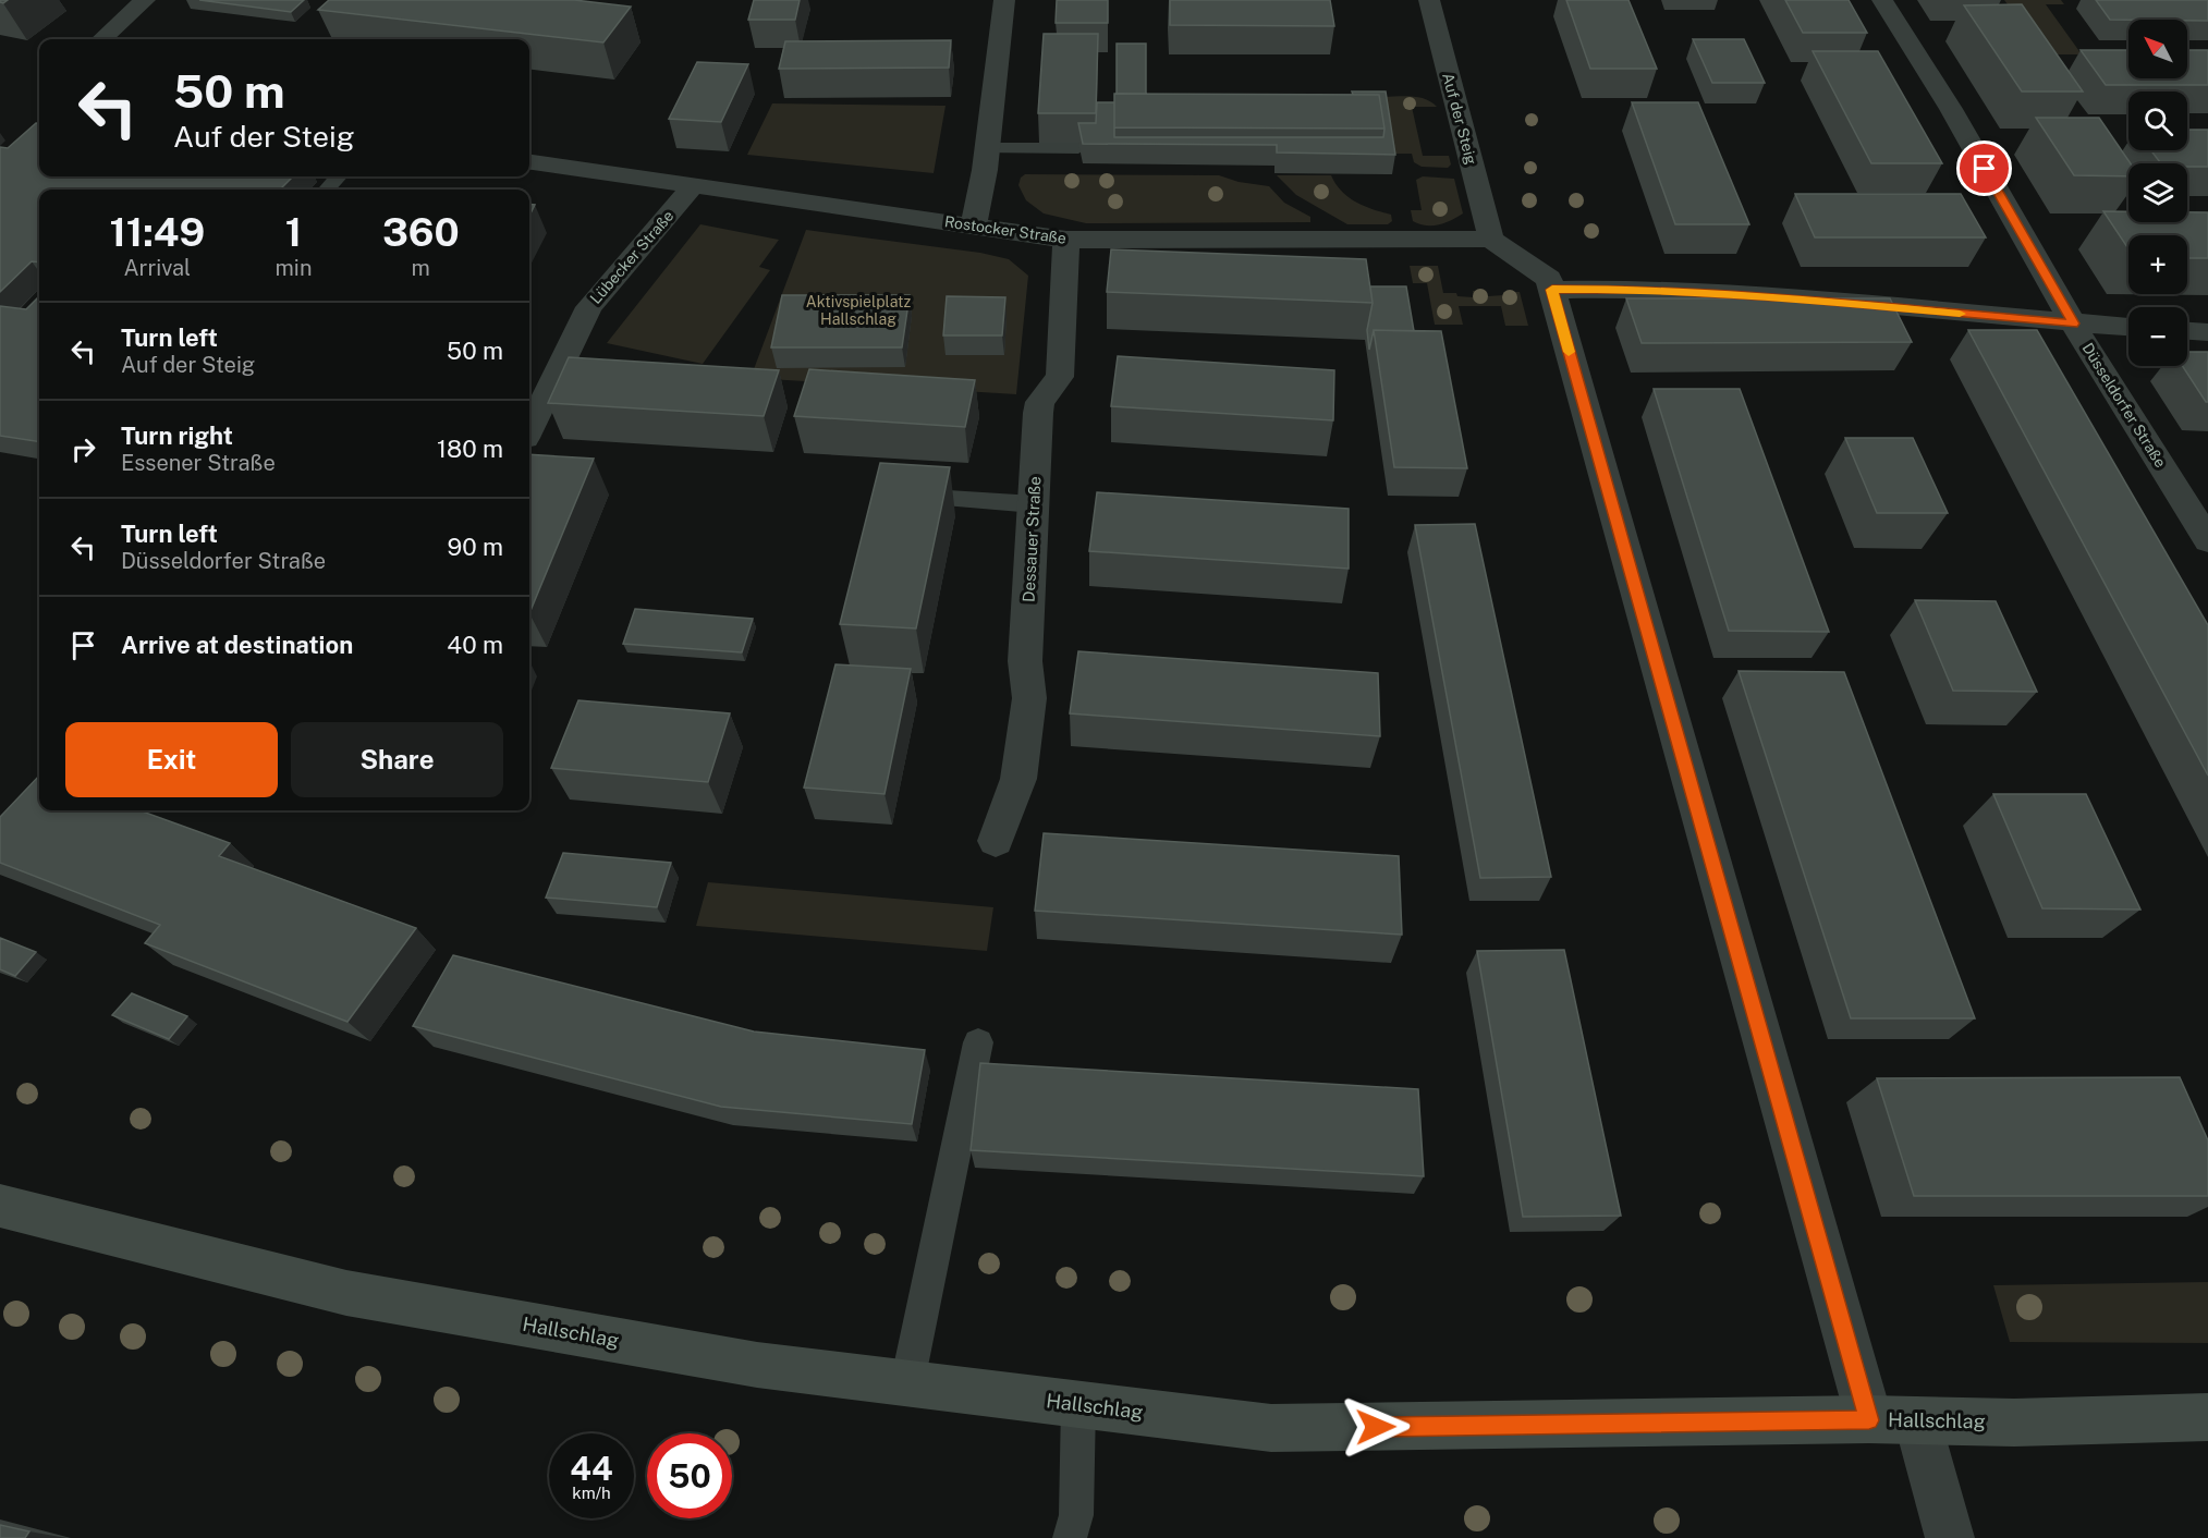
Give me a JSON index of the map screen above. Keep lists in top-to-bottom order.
{
  "streets": {
    "main road": ["Hallschlag"],
    "street": [
      "Auf der Steig",
      "Rostocker Straße",
      "Lübecker Straße",
      "Düsseldorfer Straße",
      "Dessauer Straße"
    ]
  },
  "crossings": [
    ["Auf der Steig", "Rostocker Straße"],
    ["Rostocker Straße", "Lübecker Straße"],
    ["Rostocker Straße", "Dessauer Straße"]
  ],
  "parks": ["Aktivspielplatz Hallschlag"],
  "north": "top left",
  "page": {
    "map_buttons": ["+", "−"],
    "turn": ["50 m", "Auf der Steig"],
    "eta": [
      "11:49",
      "Arrival",
      "1",
      "min",
      "360",
      "m"
    ],
    "list": [
      {
        "name": "Turn left",
        "note": "Auf der Steig",
        "value": "50 m"
      },
      {
        "name": "Turn right",
        "note": "Essener Straße",
        "value": "180 m"
      },
      {
        "name": "Turn left",
        "note": "Düsseldorfer Straße",
        "value": "90 m"
      },
      {
        "name": "Arrive at destination",
        "value": "40 m"
      }
    ],
    "buttons": ["Exit", "Share"],
    "speed": "44 km/h",
    "limit": "50"
  }
}
